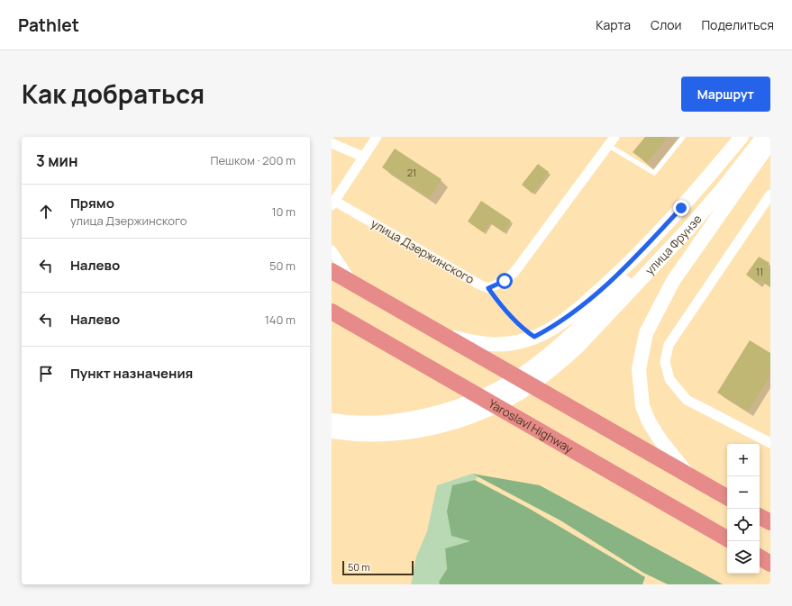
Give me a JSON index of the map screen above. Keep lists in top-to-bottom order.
{
  "streets": {
    "highway": ["Yaroslavl Highway"],
    "main road": ["улица Фрунзе"],
    "street": ["улица Дзержинского"]
  },
  "house_numbers": ["21", "11"],
  "scale_bar": "50 m",
  "page": {
    "header": "Pathlet",
    "nav": ["Карта", "Слои", "Поделиться"],
    "title": "Как добраться",
    "buttons": "Маршрут",
    "heading": ["3 мин", "Пешком · 200 m"],
    "list": [
      ["Прямо", "улица Дзержинского", "10 m"],
      ["Налево", "50 m"],
      ["Налево", "140 m"],
      "Пункт назначения"
    ],
    "map_buttons": ["+", "−"],
    "scale": "50 m"
  }
}
